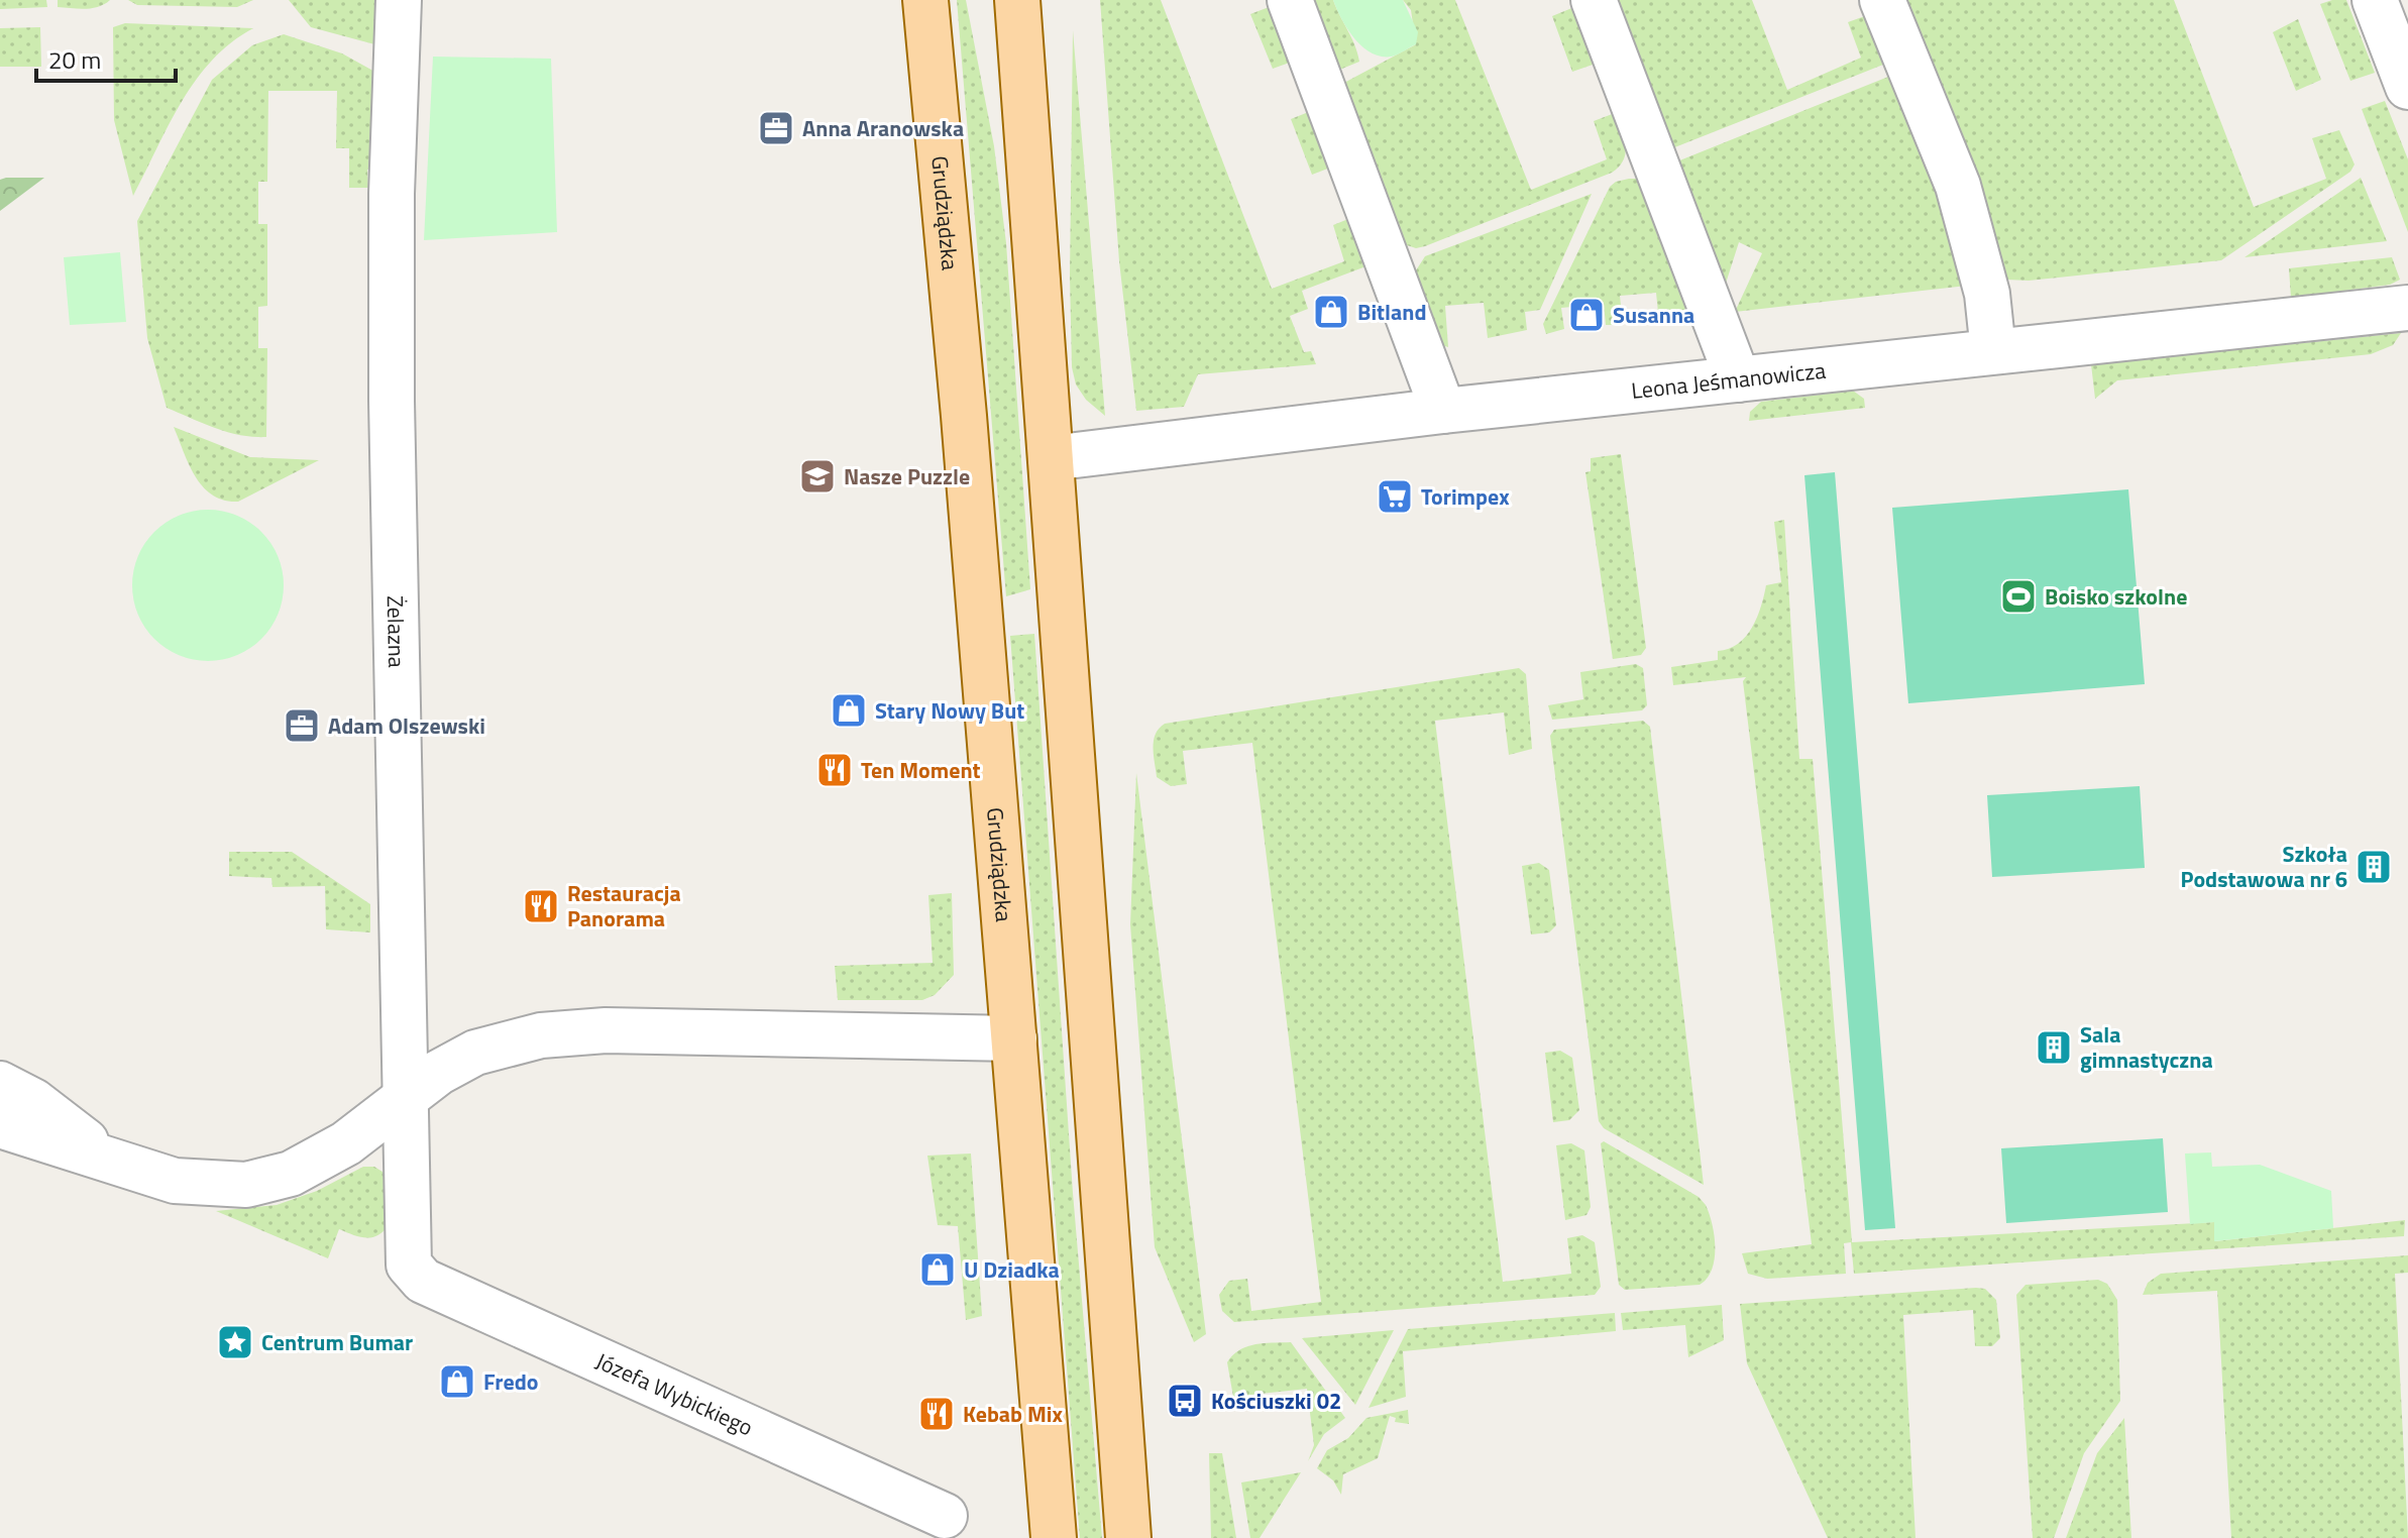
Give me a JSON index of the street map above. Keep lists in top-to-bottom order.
{
  "streets": {
    "main road": ["Grudziądzka"],
    "street": ["Leona Jeśmanowicza", "Żelazna", "Józefa Wybickiego"]
  },
  "crossings": [
    ["Żelazna", "Józefa Wybickiego"]
  ],
  "places": {
    "office": ["Anna Aranowska", "Adam Olszewski"],
    "shop": [
      "Bitland",
      "Susanna",
      "Stary Nowy But",
      "U Dziadka",
      "Fredo"
    ],
    "school or university": ["Nasze Puzzle"],
    "supermarket": ["Torimpex"],
    "sports": ["Boisko szkolne"],
    "restaurant": ["Ten Moment", "Restauracja Panorama", "Kebab Mix"],
    "building": ["Szkoła Podstawowa nr 6", "Sala gimnastyczna"],
    "place": ["Centrum Bumar"],
    "bus stop": ["Kościuszki 02"]
  },
  "scale_bar": "20 m"
}
